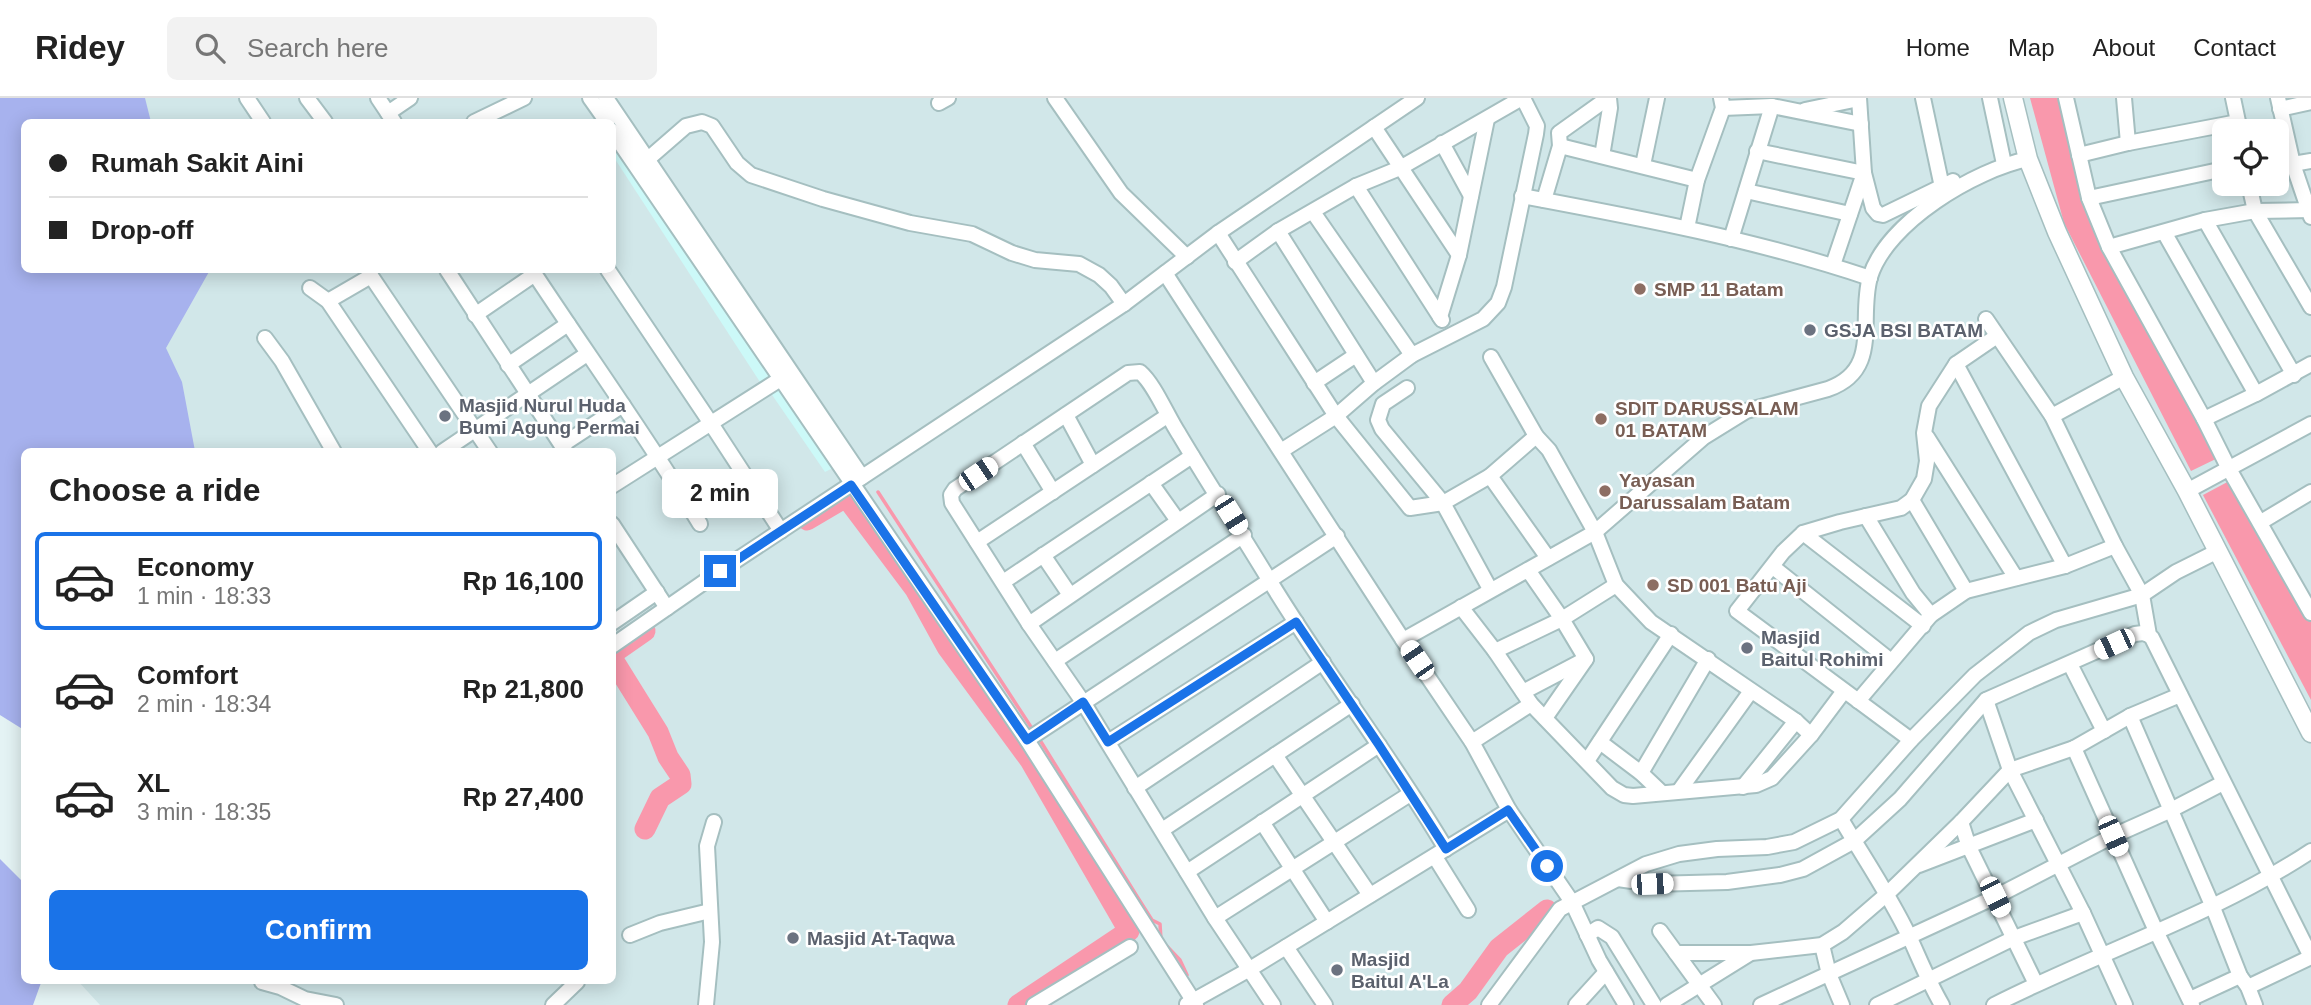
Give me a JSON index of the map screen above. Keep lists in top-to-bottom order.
{
  "places": [
    "SMP 11 Batam",
    "GSJA BSI BATAM",
    "Masjid Nurul Huda Bumi Agung Permai",
    "SDIT DARUSSALAM 01 BATAM",
    "Yayasan Darussalam Batam",
    "SD 001 Batu Aji",
    "Masjid Baitul Rohimi",
    "Masjid At-Taqwa",
    "Masjid Baitul A'La"
  ],
  "page": {
    "header": "Ridey",
    "search": "Search here",
    "nav": [
      "Home",
      "Map",
      "About",
      "Contact"
    ],
    "banner": ["Rumah Sakit Aini", "Drop-off"],
    "heading": "Choose a ride",
    "bubble": "2 min",
    "list": [
      {
        "name": "Economy",
        "note": "1 min · 18:33",
        "value": "Rp 16,100"
      },
      {
        "name": "Comfort",
        "note": "2 min · 18:34",
        "value": "Rp 21,800"
      },
      {
        "name": "XL",
        "note": "3 min · 18:35",
        "value": "Rp 27,400"
      }
    ],
    "buttons": "Confirm"
  }
}
